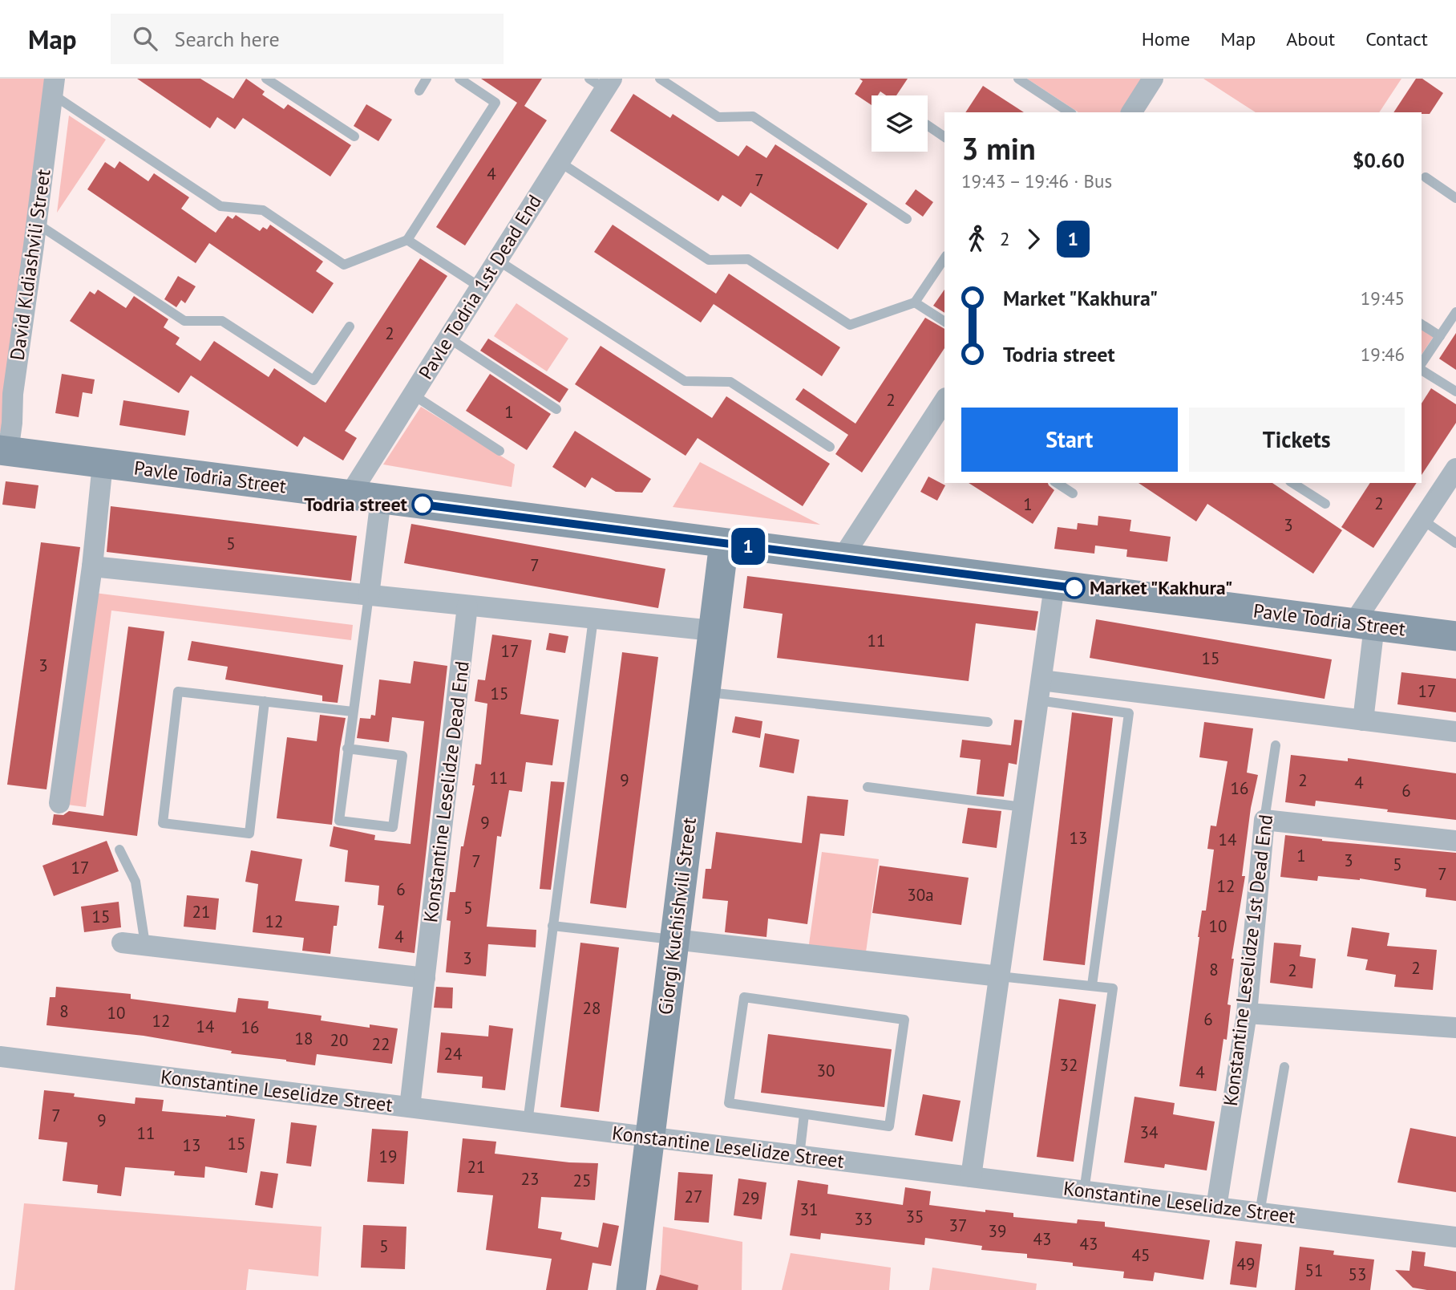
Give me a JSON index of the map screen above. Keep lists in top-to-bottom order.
{
  "streets": {
    "street": [
      "David Kldiashvili Street",
      "Pavle Todria 1st Dead End",
      "Pavle Todria Street",
      "Konstantine Leselidze Dead End",
      "Giorgi Kuchishvili Street",
      "Konstantine Leselidze 1st Dead End",
      "Konstantine Leselidze Street"
    ]
  },
  "crossings": [
    ["David Kldiashvili Street", "Pavle Todria Street"],
    ["Pavle Todria 1st Dead End", "Pavle Todria Street"],
    ["Pavle Todria Street", "Giorgi Kuchishvili Street"],
    ["Konstantine Leselidze Dead End", "Konstantine Leselidze Street"],
    ["Giorgi Kuchishvili Street", "Konstantine Leselidze Street"],
    ["Konstantine Leselidze 1st Dead End", "Konstantine Leselidze Street"]
  ],
  "places": ["Todria street", "Market \"Kakhura\""],
  "lines": ["bus line 1"],
  "house_numbers": [
    "4",
    "7",
    "2",
    "2",
    "1",
    "2",
    "1",
    "3",
    "5",
    "7",
    "11",
    "17",
    "15",
    "3",
    "17",
    "15",
    "11",
    "9",
    "2",
    "4",
    "16",
    "6",
    "9",
    "13",
    "14",
    "1",
    "3",
    "7",
    "5",
    "17",
    "7",
    "12",
    "6",
    "30a",
    "5",
    "21",
    "15",
    "12",
    "10",
    "4",
    "3",
    "2",
    "8",
    "2",
    "28",
    "8",
    "10",
    "6",
    "12",
    "14",
    "16",
    "18",
    "20",
    "22",
    "24",
    "32",
    "30",
    "4",
    "7",
    "9",
    "34",
    "11",
    "15",
    "13",
    "19",
    "21",
    "23",
    "25",
    "27",
    "29",
    "31",
    "35",
    "33",
    "37",
    "39",
    "43",
    "43",
    "5",
    "45",
    "49",
    "51",
    "53"
  ],
  "page": {
    "header": "Map",
    "search": "Search here",
    "nav": [
      "Home",
      "Map",
      "About",
      "Contact"
    ],
    "on_map": "1",
    "heading": ["3 min", "19:43 – 19:46 · Bus", "$0.60"],
    "legs": ["2", "1"],
    "list": [
      {
        "name": "Market \"Kakhura\"",
        "value": "19:45"
      },
      {
        "name": "Todria street",
        "value": "19:46"
      }
    ],
    "buttons": ["Start", "Tickets"]
  }
}
